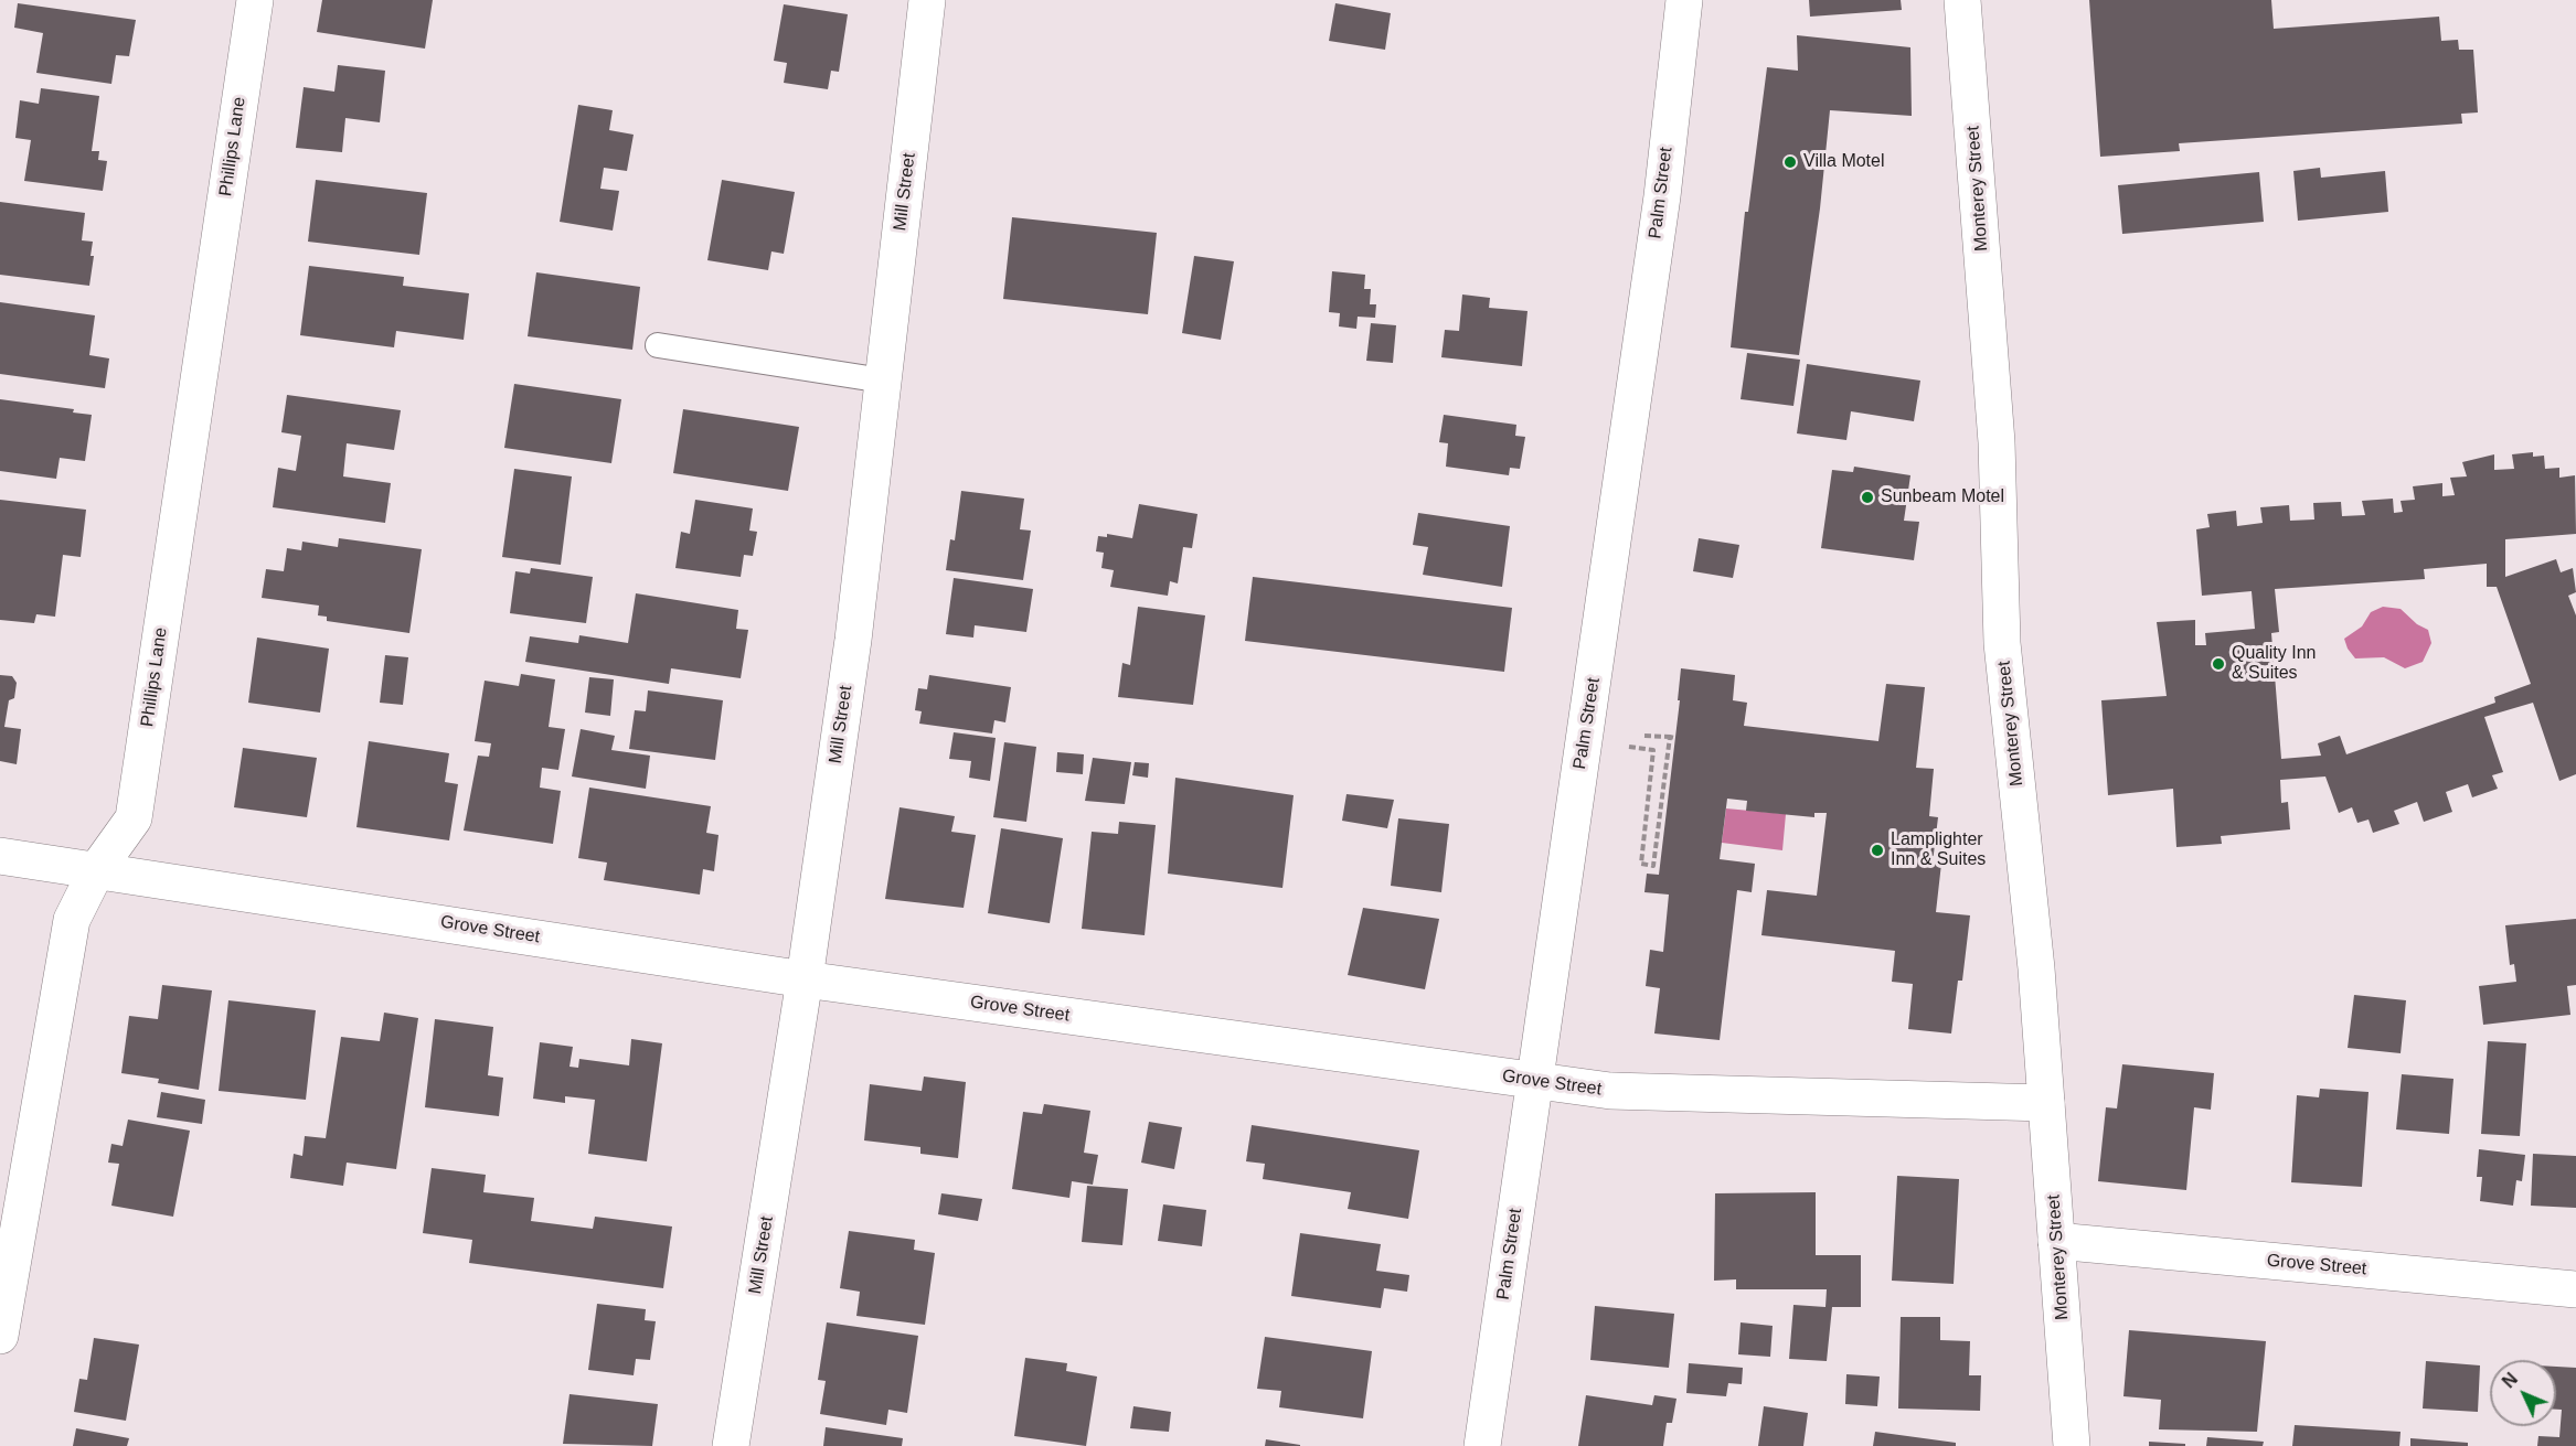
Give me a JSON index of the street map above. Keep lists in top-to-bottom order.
{
  "streets": {
    "street": [
      "Phillips Lane",
      "Monterey Street",
      "Mill Street",
      "Palm Street",
      "Grove Street"
    ]
  },
  "crossings": [
    ["Phillips Lane", "Grove Street"],
    ["Monterey Street", "Grove Street"],
    ["Mill Street", "Grove Street"],
    ["Palm Street", "Grove Street"]
  ],
  "places": [
    "Villa Motel",
    "Sunbeam Motel",
    "Quality Inn & Suites",
    "Lamplighter Inn & Suites"
  ],
  "north": "top left"
}
